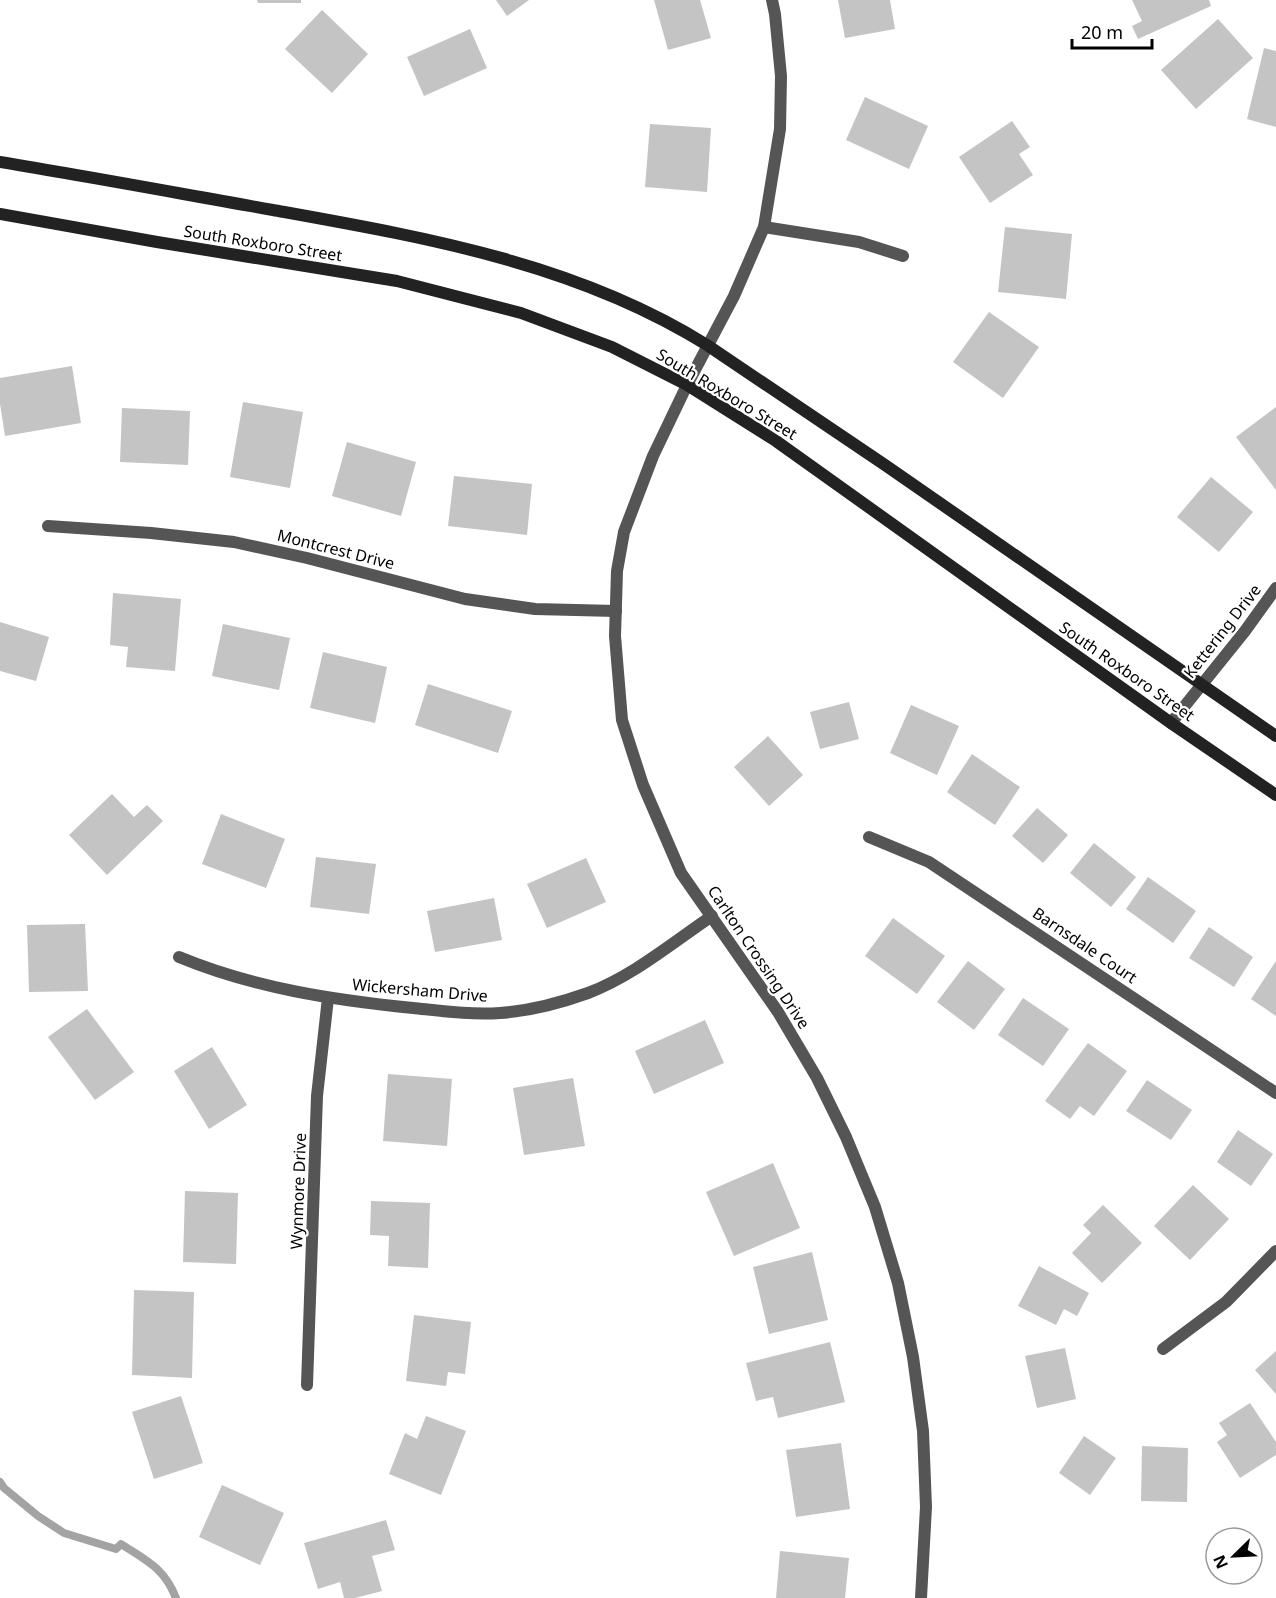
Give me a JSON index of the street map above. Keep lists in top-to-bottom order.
{
  "streets": {
    "street": [
      "South Roxboro Street",
      "Montcrest Drive",
      "Kettering Drive",
      "Barnsdale Court",
      "Carlton Crossing Drive",
      "Wickersham Drive",
      "Wynmore Drive"
    ]
  },
  "crossings": [
    ["South Roxboro Street", "Kettering Drive"],
    ["South Roxboro Street", "Carlton Crossing Drive"],
    ["Montcrest Drive", "Carlton Crossing Drive"],
    ["Carlton Crossing Drive", "Wickersham Drive"],
    ["Wickersham Drive", "Wynmore Drive"]
  ],
  "scale_bar": "20 m",
  "north": "bottom left"
}
